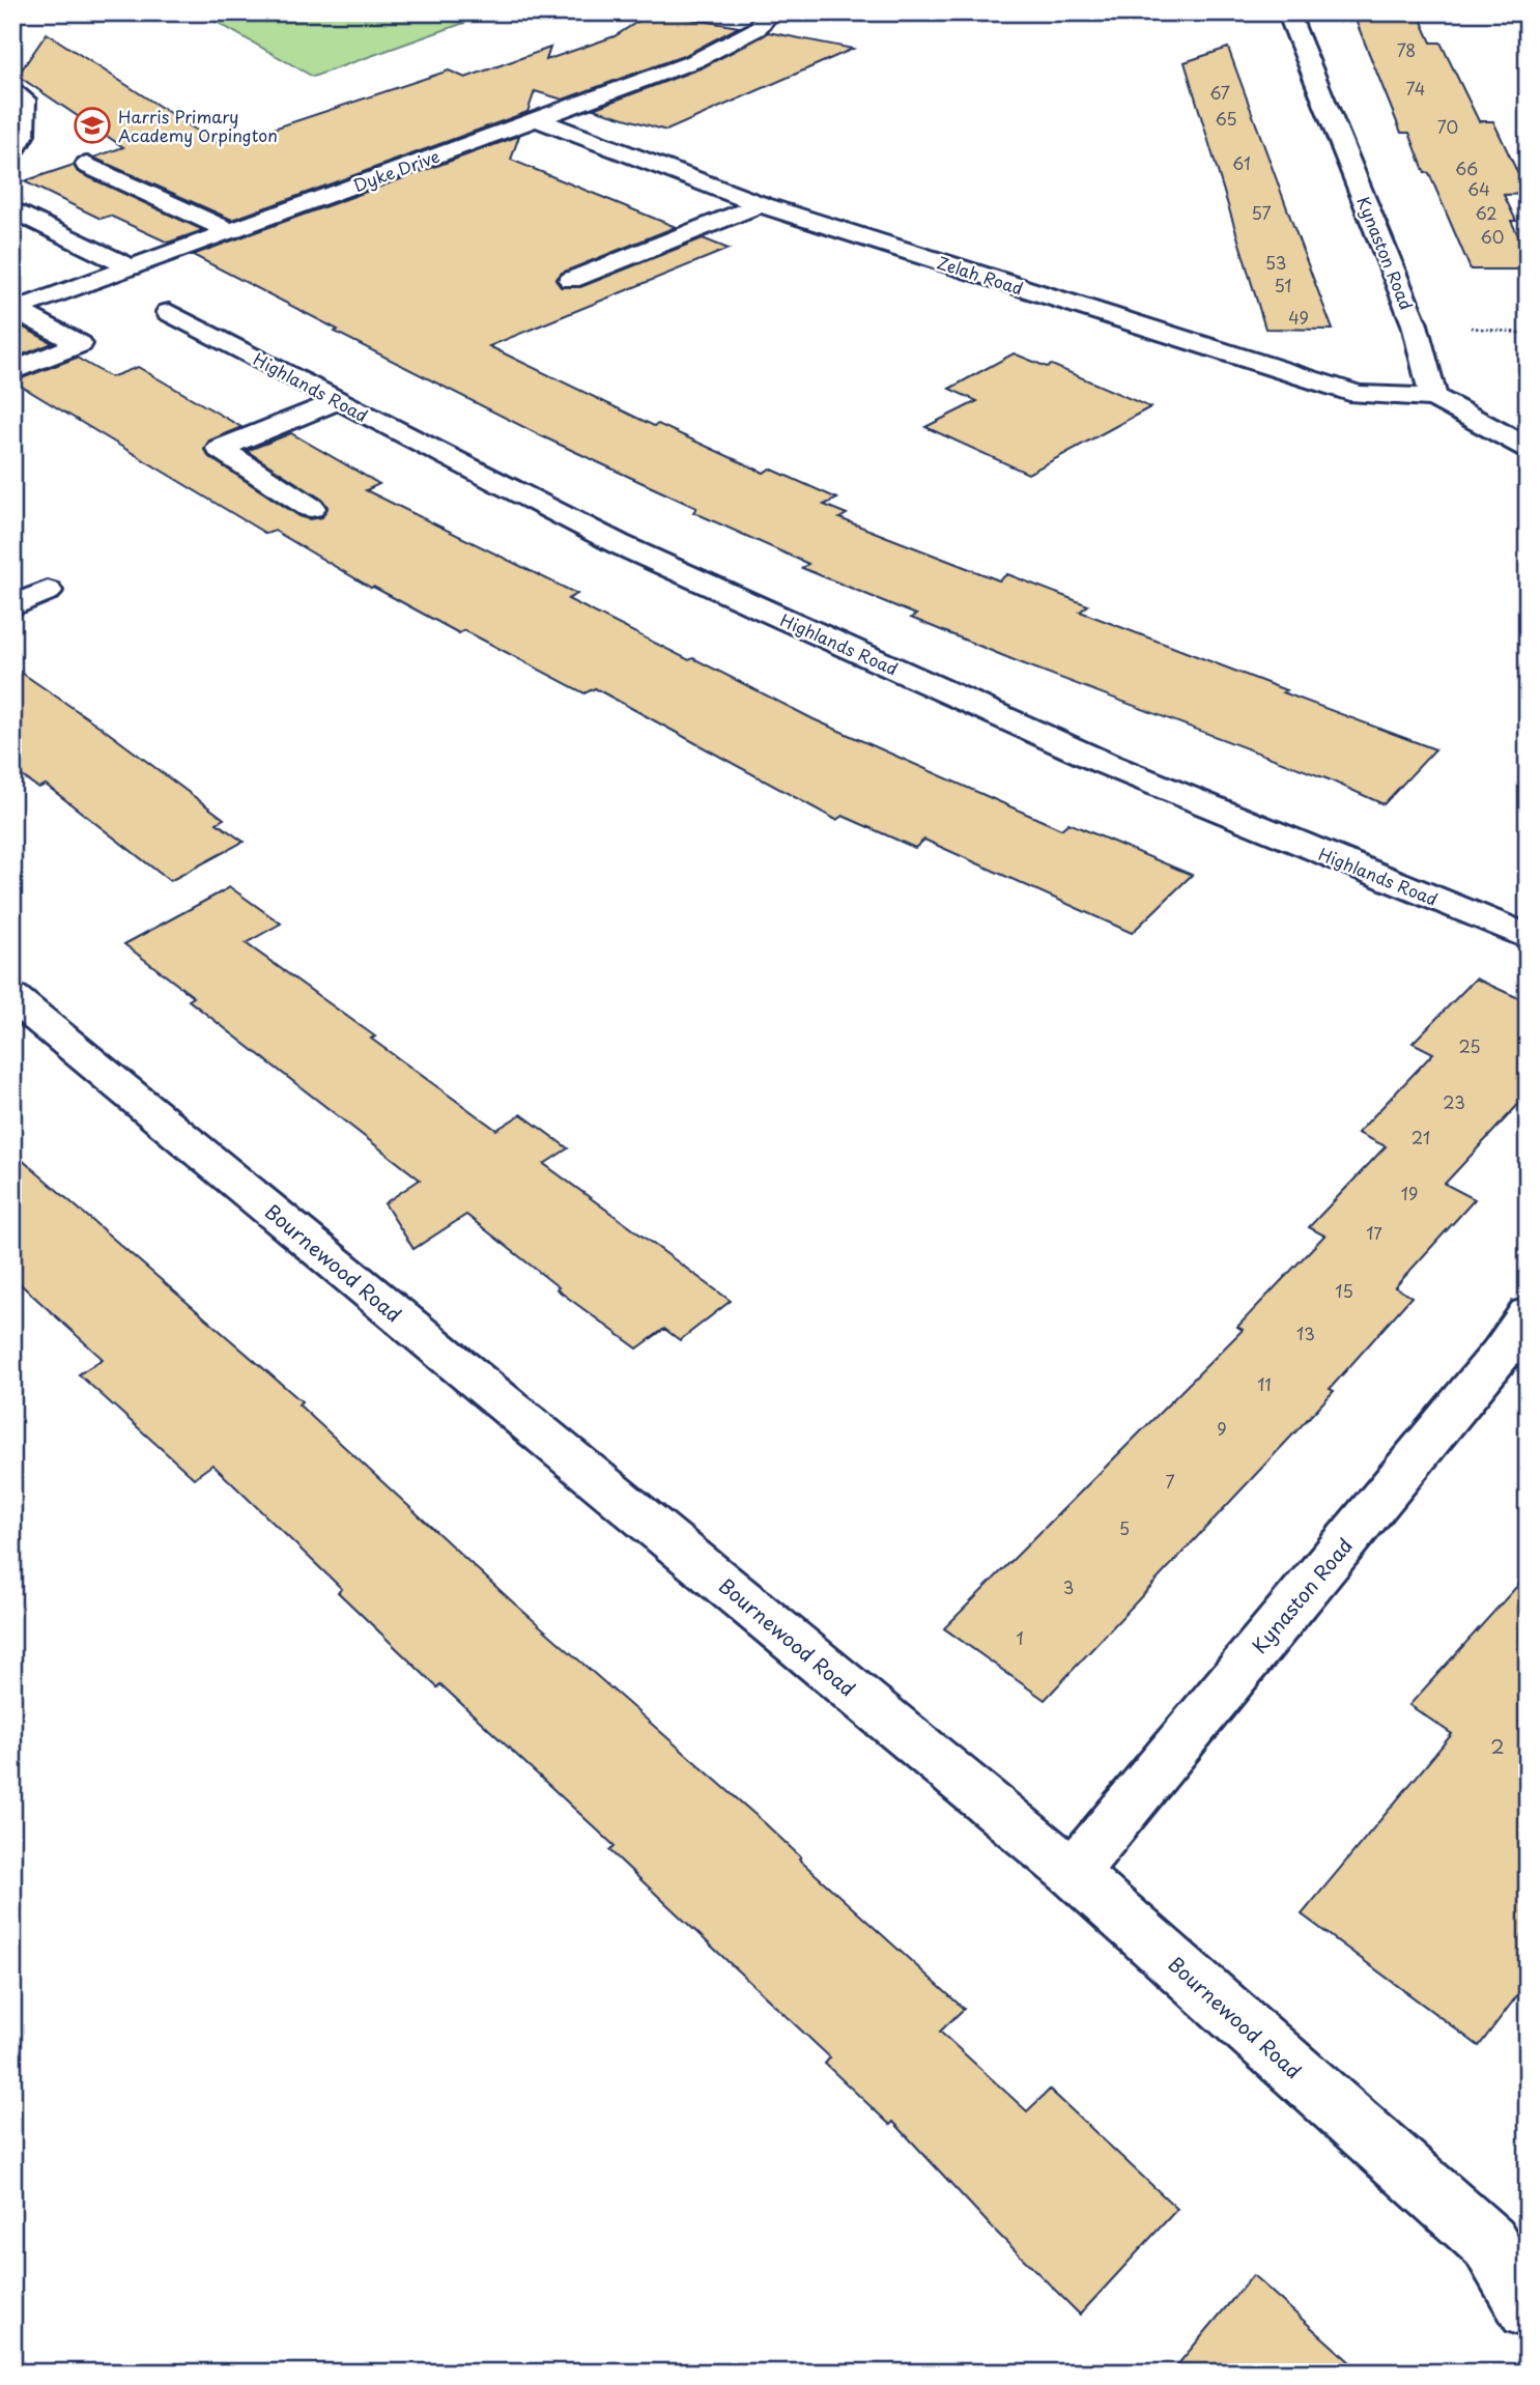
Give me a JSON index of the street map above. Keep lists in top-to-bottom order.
{
  "streets": {
    "street": [
      "Dyke Drive",
      "Kynaston Road",
      "Zelah Road",
      "Highlands Road",
      "Bournewood Road"
    ]
  },
  "crossings": [
    ["Dyke Drive", "Zelah Road"],
    ["Kynaston Road", "Zelah Road"],
    ["Kynaston Road", "Bournewood Road"]
  ],
  "places": {
    "school or university": ["Harris Primary Academy Orpington"]
  },
  "house_numbers": [
    "78",
    "74",
    "67",
    "65",
    "70",
    "61",
    "66",
    "64",
    "57",
    "62",
    "60",
    "53",
    "51",
    "49",
    "25",
    "23",
    "21",
    "19",
    "17",
    "15",
    "13",
    "11",
    "9",
    "7",
    "5",
    "3",
    "1",
    "2"
  ]
}
